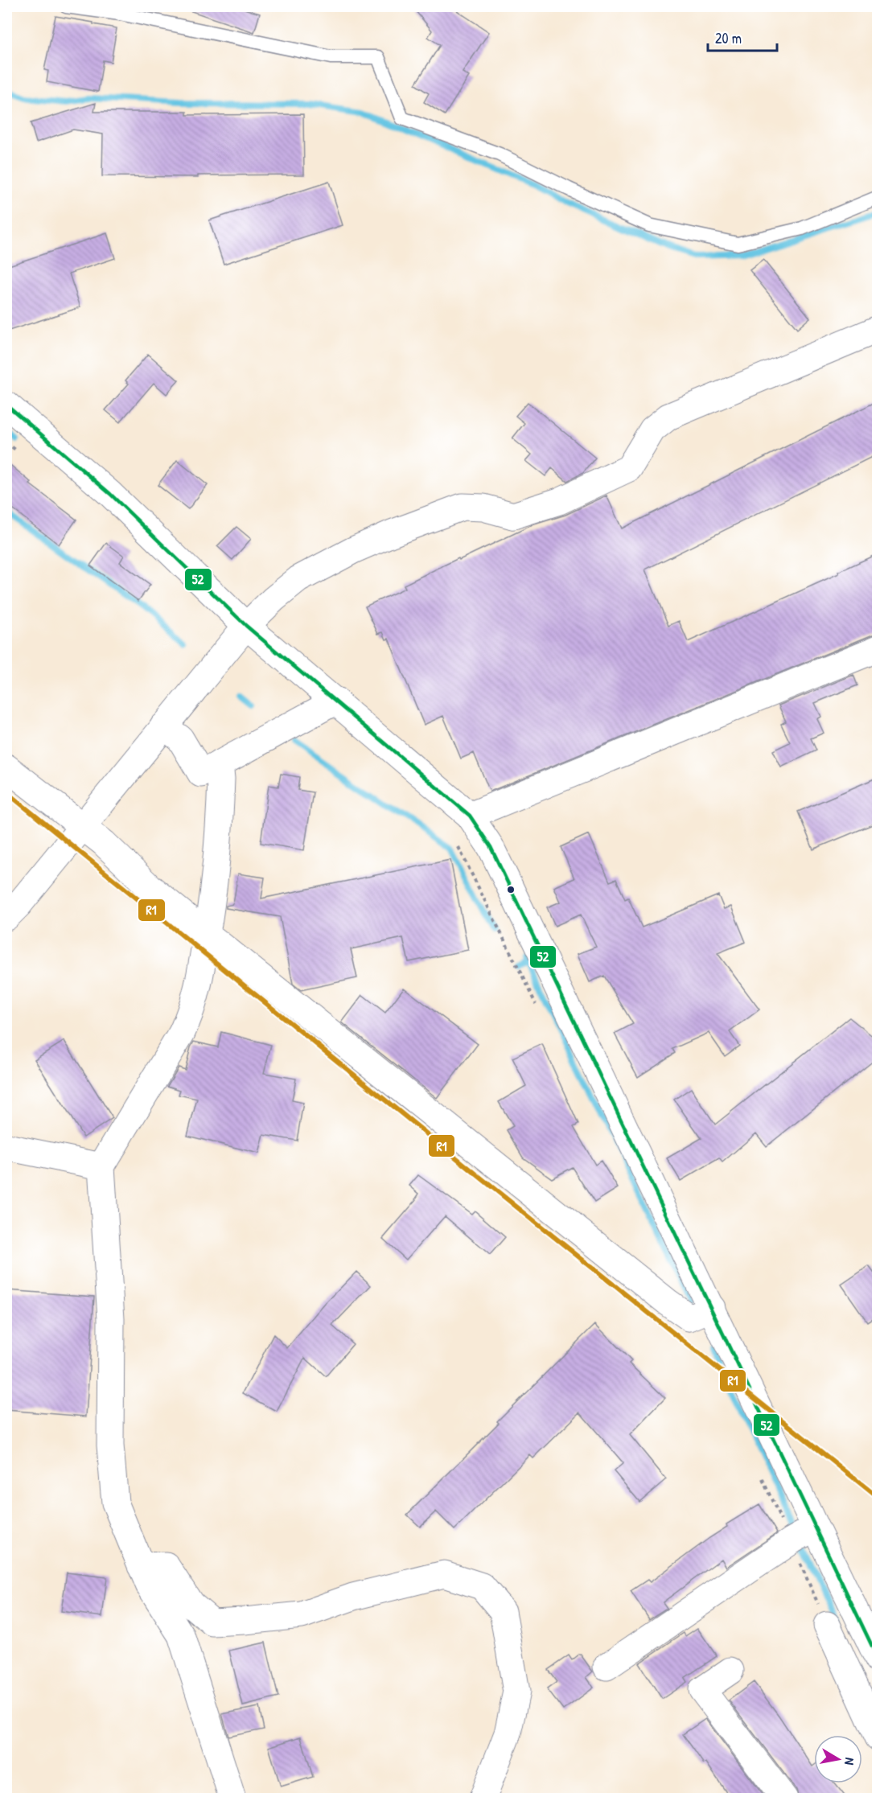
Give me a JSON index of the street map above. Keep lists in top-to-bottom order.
{
  "lines": ["transit line 52", "transit line R1"],
  "scale_bar": "20 m",
  "north": "right"
}
